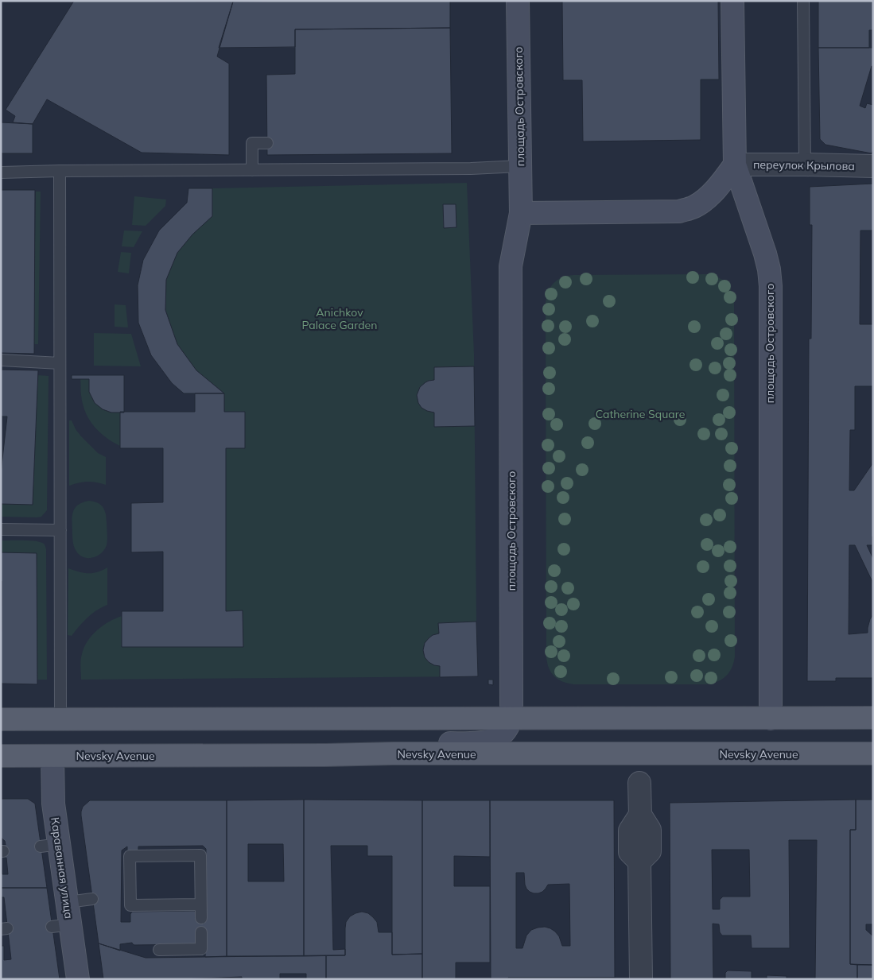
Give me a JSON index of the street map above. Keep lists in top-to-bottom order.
{
  "streets": {
    "main road": ["Nevsky Avenue"],
    "street": ["площадь Островского", "переулок Крылова", "Караванная улица"]
  },
  "crossings": [
    ["площадь Островского", "переулок Крылова"],
    ["Nevsky Avenue", "Караванная улица"]
  ],
  "parks": ["Anichkov Palace Garden", "Catherine Square"]
}
